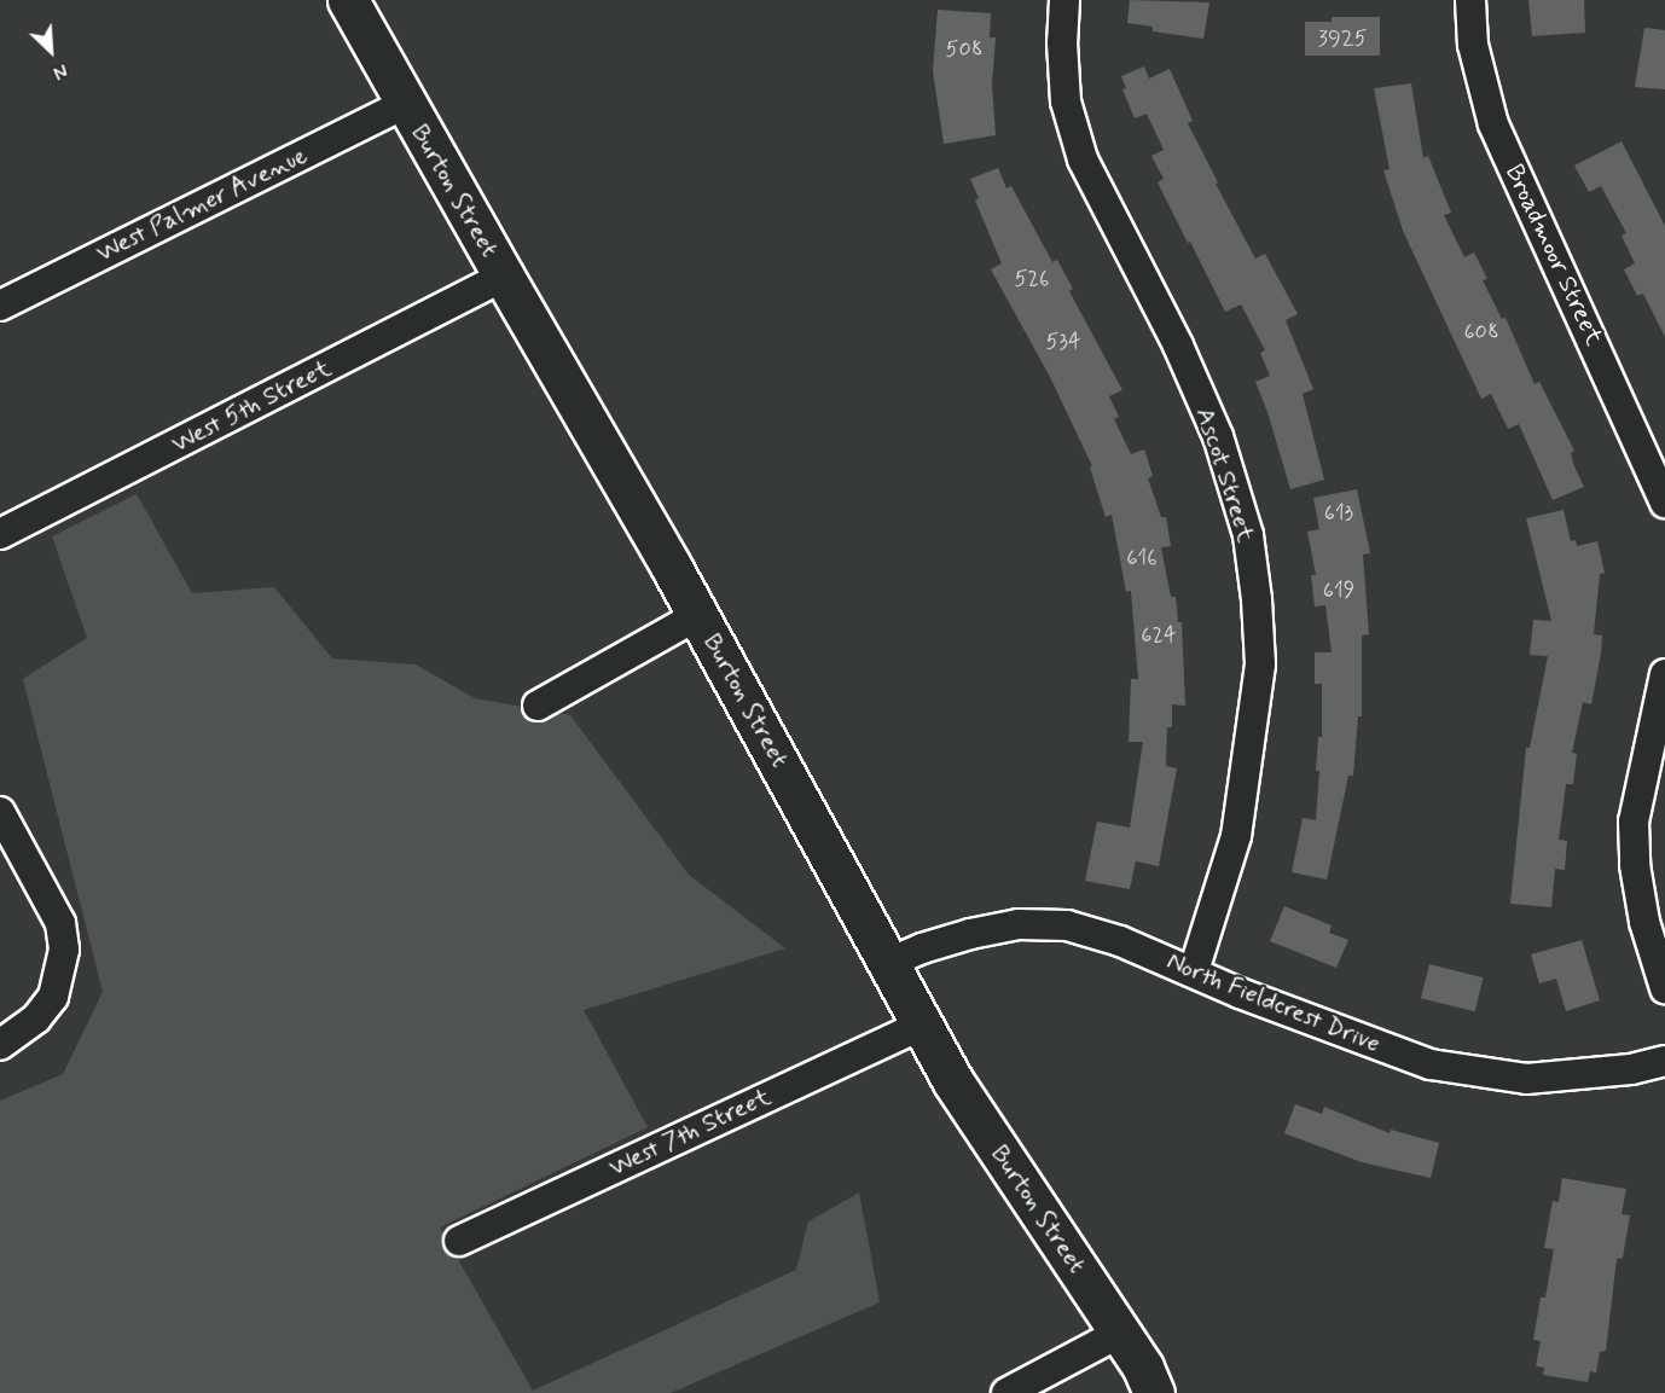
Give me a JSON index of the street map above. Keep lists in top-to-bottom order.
{
  "streets": {
    "street": [
      "Burton Street",
      "West Palmer Avenue",
      "Broadmoor Street",
      "West 5th Street",
      "Ascot Street",
      "North Fieldcrest Drive",
      "West 7th Street"
    ]
  },
  "crossings": [
    ["Burton Street", "West Palmer Avenue"],
    ["Burton Street", "West 5th Street"],
    ["Burton Street", "North Fieldcrest Drive"],
    ["Burton Street", "West 7th Street"],
    ["Ascot Street", "North Fieldcrest Drive"]
  ],
  "house_numbers": [
    "3925",
    "508",
    "526",
    "608",
    "534",
    "613",
    "616",
    "619",
    "624"
  ],
  "north": "bottom right"
}
